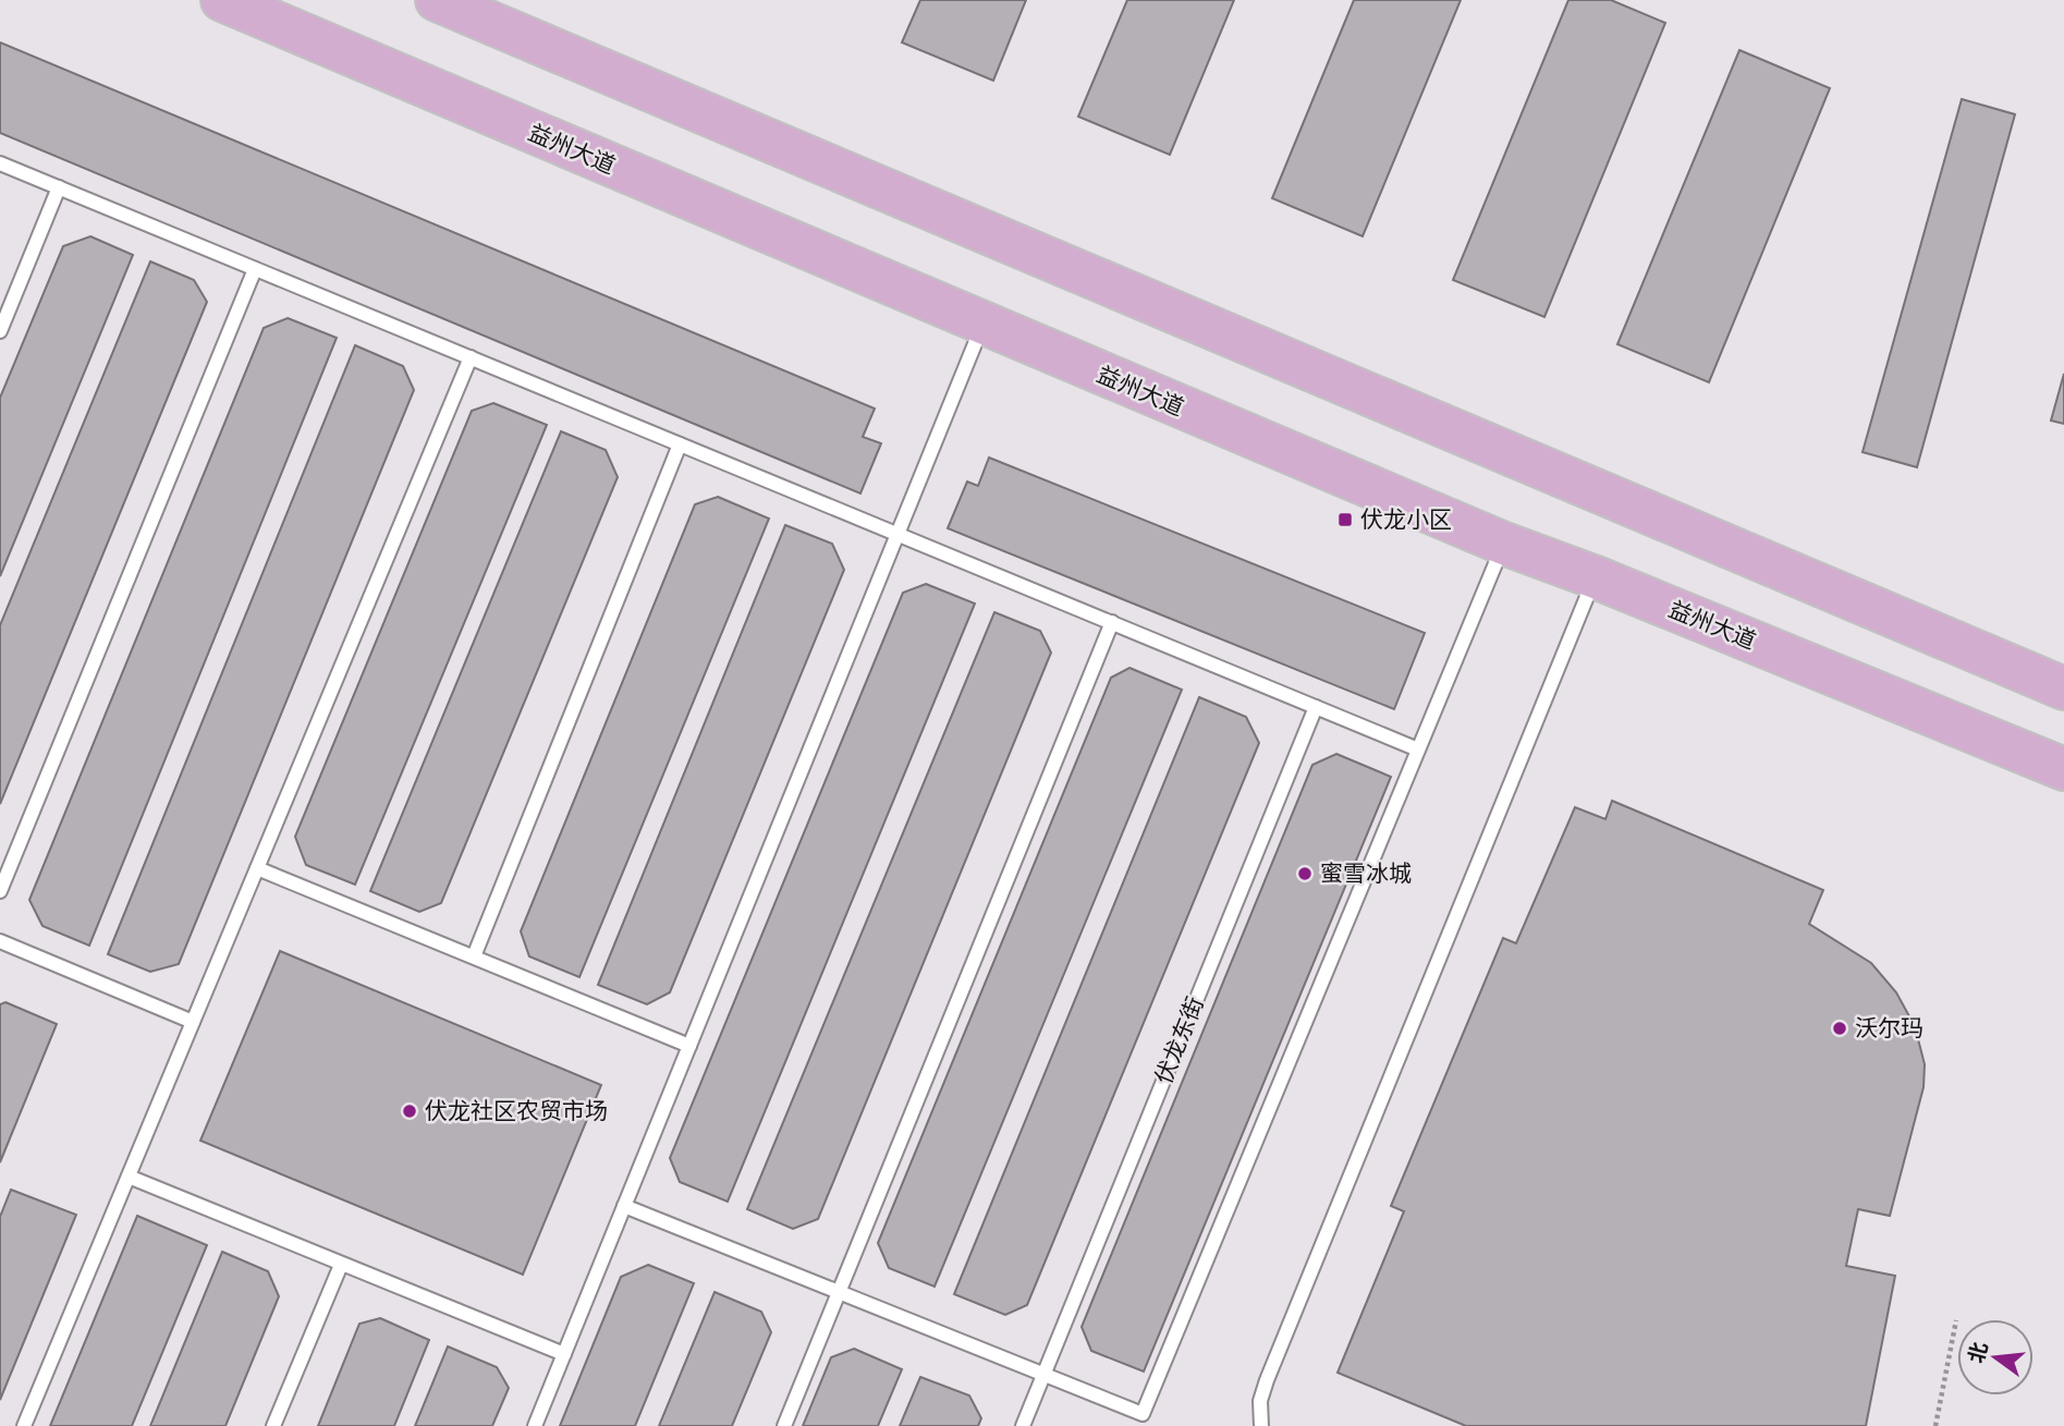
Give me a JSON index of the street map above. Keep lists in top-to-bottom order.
{
  "streets": {
    "main road": ["益州大道"],
    "lane": ["伏龙东街"]
  },
  "places": {
    "transit": ["伏龙小区"],
    "other": ["蜜雪冰城", "沃尔玛", "伏龙社区农贸市场"]
  },
  "north": "left"
}
